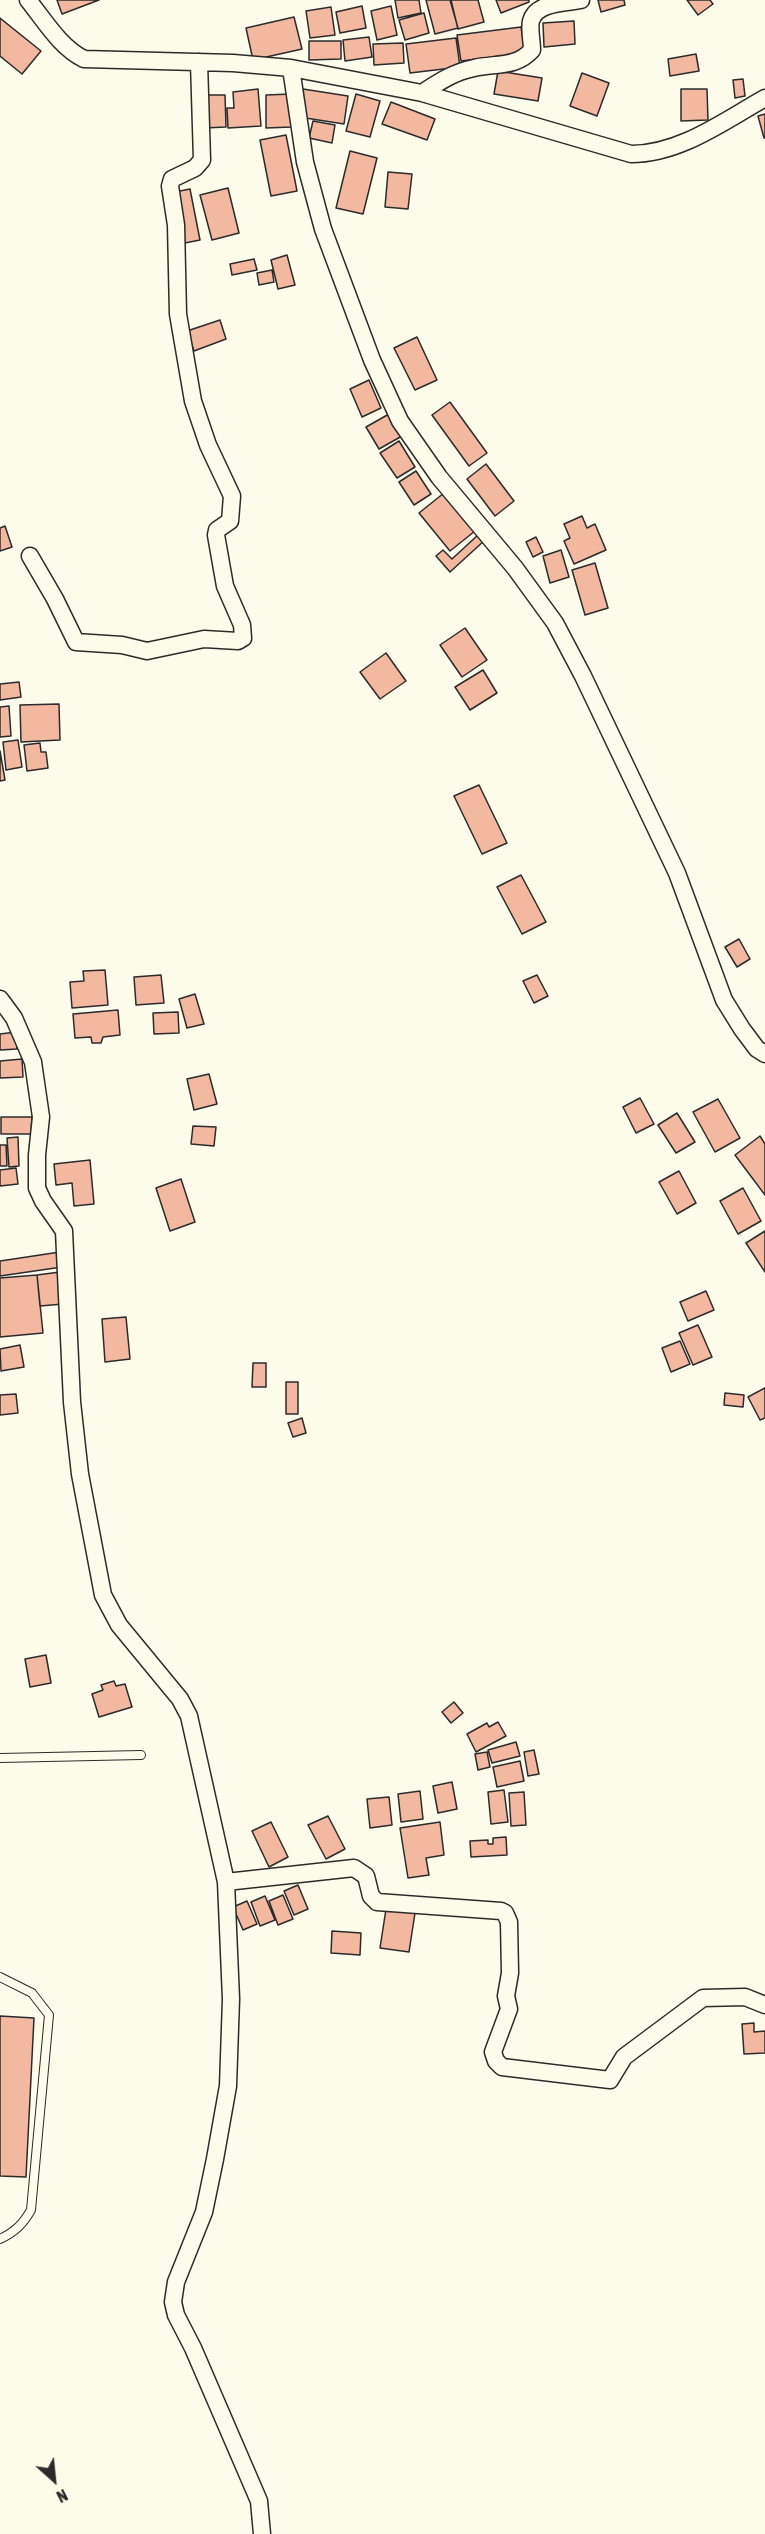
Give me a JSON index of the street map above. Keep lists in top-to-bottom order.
{
  "north": "bottom right"
}
